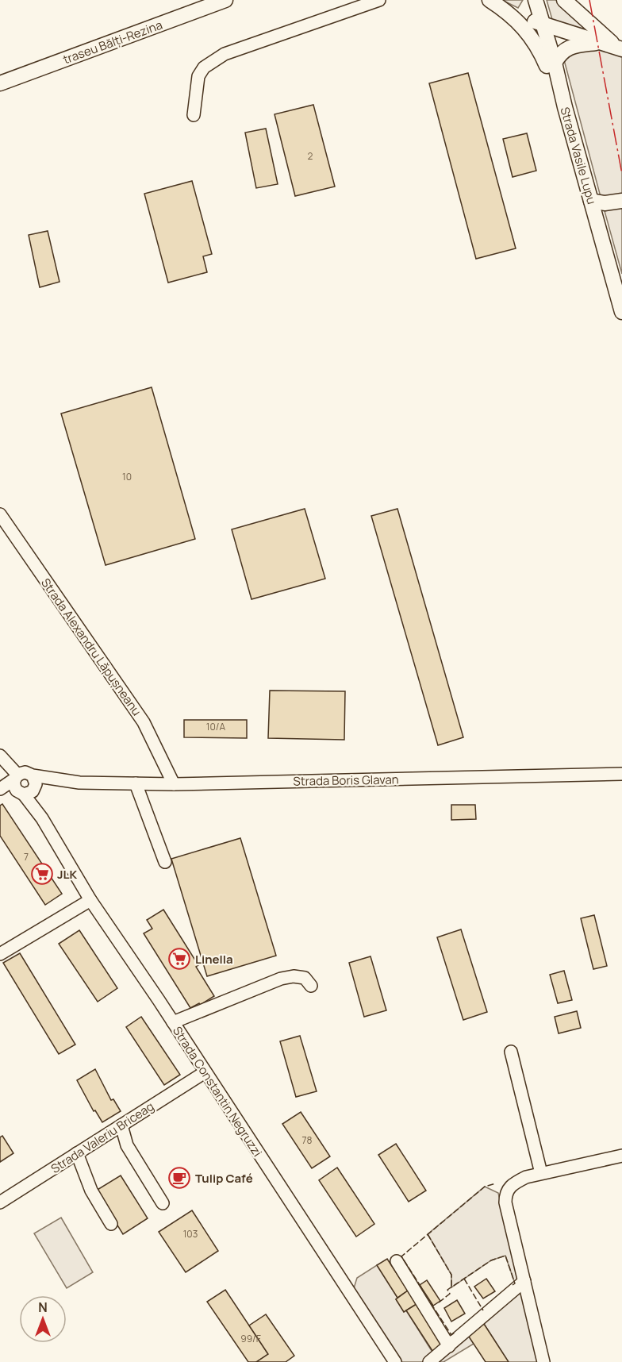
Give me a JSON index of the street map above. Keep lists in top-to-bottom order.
{
  "streets": {
    "main road": ["traseu Bălți-Rezina", "Strada Vasile Lupu"],
    "street": [
      "Strada Alexandru Lăpușneanu",
      "Strada Boris Glavan",
      "Strada Constantin Negruzzi",
      "Strada Valeriu Briceag"
    ]
  },
  "crossings": [
    ["Strada Alexandru Lăpușneanu", "Strada Boris Glavan"],
    ["Strada Boris Glavan", "Strada Constantin Negruzzi"],
    ["Strada Constantin Negruzzi", "Strada Valeriu Briceag"]
  ],
  "places": {
    "supermarket": ["JLK", "Linella"],
    "cafe": ["Tulip Café"]
  },
  "house_numbers": [
    "2",
    "10",
    "10/A",
    "7",
    "78",
    "103",
    "99/F"
  ],
  "north": "top"
}
